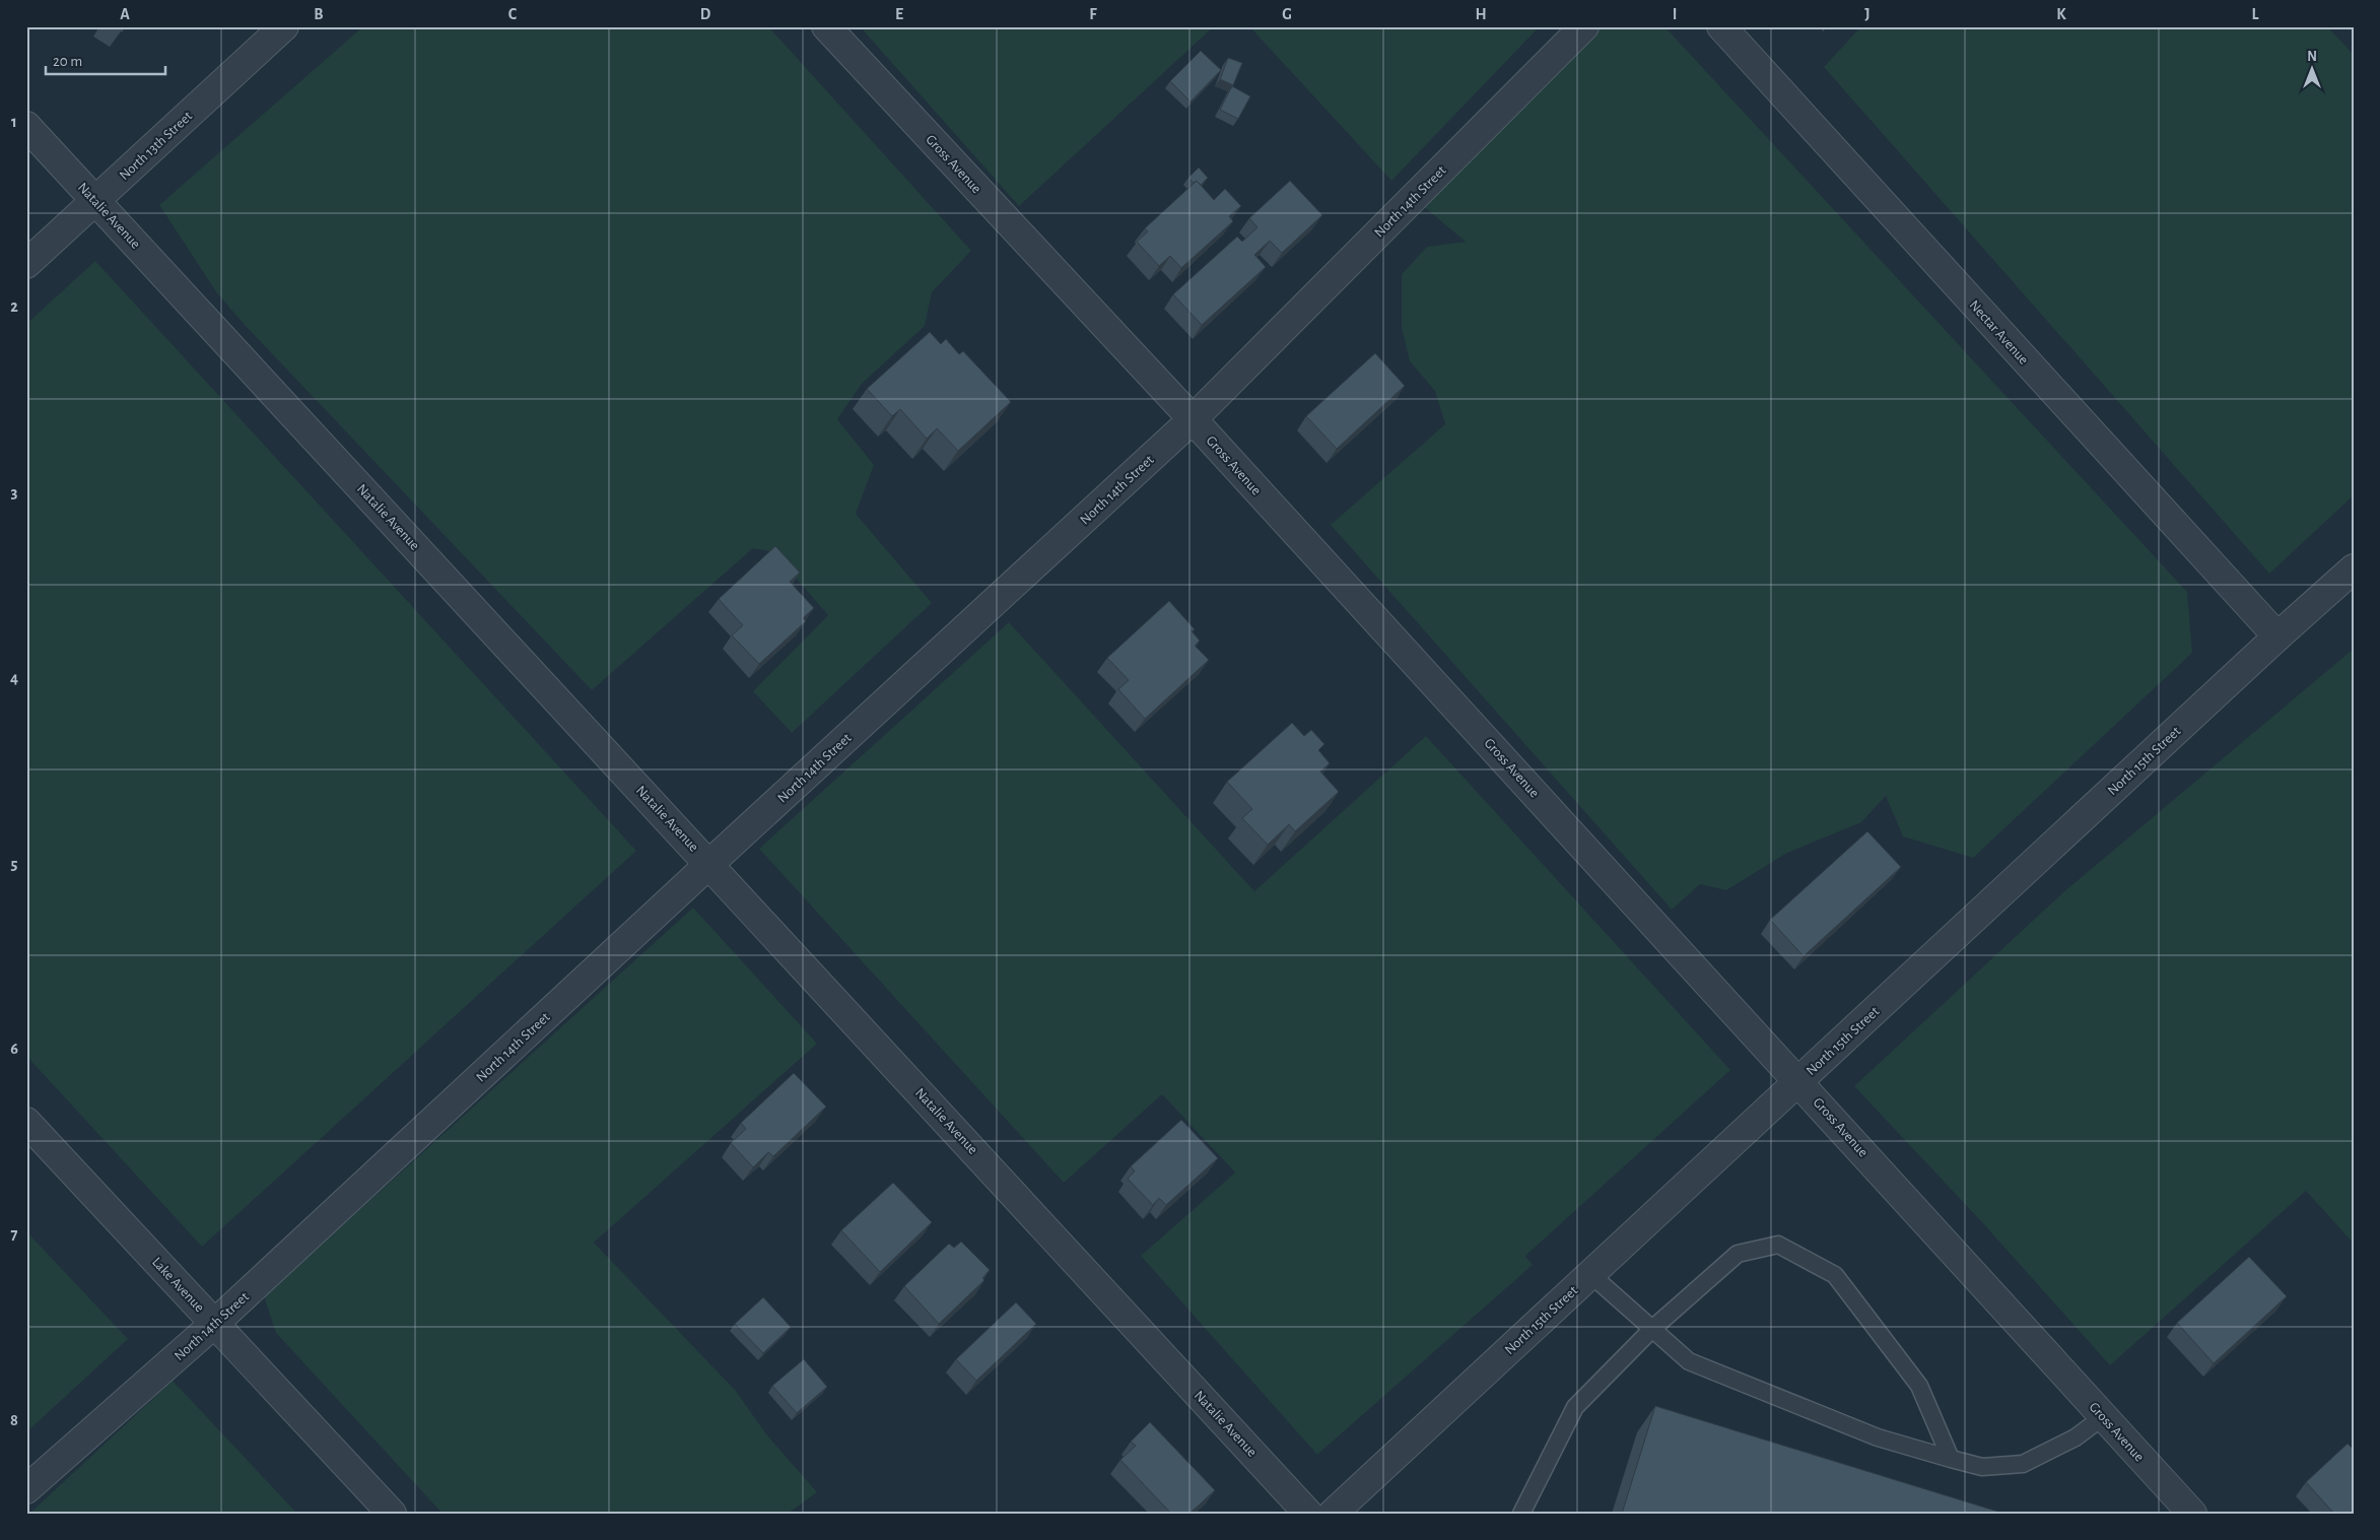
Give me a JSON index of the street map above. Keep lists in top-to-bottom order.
{
  "streets": {
    "street": [
      "North 13th Street",
      "Gross Avenue",
      "North 14th Street",
      "Natalie Avenue",
      "Nectar Avenue",
      "North 15th Street",
      "Lake Avenue"
    ]
  },
  "crossings": [
    ["North 13th Street", "Natalie Avenue"],
    ["Gross Avenue", "North 14th Street"],
    ["Gross Avenue", "North 15th Street"],
    ["North 14th Street", "Natalie Avenue"],
    ["North 14th Street", "Lake Avenue"],
    ["Nectar Avenue", "North 15th Street"]
  ],
  "scale_bar": "20 m",
  "north": "top",
  "grid": {
    "columns": [
      "A",
      "B",
      "C",
      "D",
      "E",
      "F",
      "G",
      "H",
      "I",
      "J",
      "K",
      "L"
    ],
    "rows": [
      "1",
      "2",
      "3",
      "4",
      "5",
      "6",
      "7",
      "8"
    ]
  }
}
